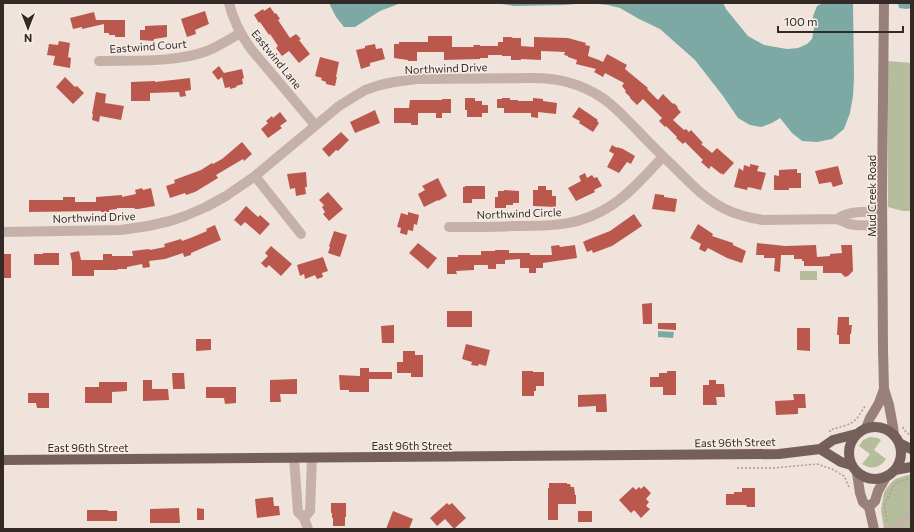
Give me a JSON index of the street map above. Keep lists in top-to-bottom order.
{
  "streets": {
    "main road": ["East 96th Street"],
    "street": [
      "Eastwind Court",
      "Eastwind Lane",
      "Northwind Drive",
      "Mud Creek Road",
      "Northwind Circle"
    ]
  },
  "crossings": [
    ["Eastwind Court", "Eastwind Lane"],
    ["Eastwind Lane", "Northwind Drive"],
    ["Northwind Drive", "Mud Creek Road"],
    ["Northwind Drive", "Northwind Circle"],
    ["Mud Creek Road", "East 96th Street"]
  ],
  "scale_bar": "100 m",
  "north": "bottom"
}
